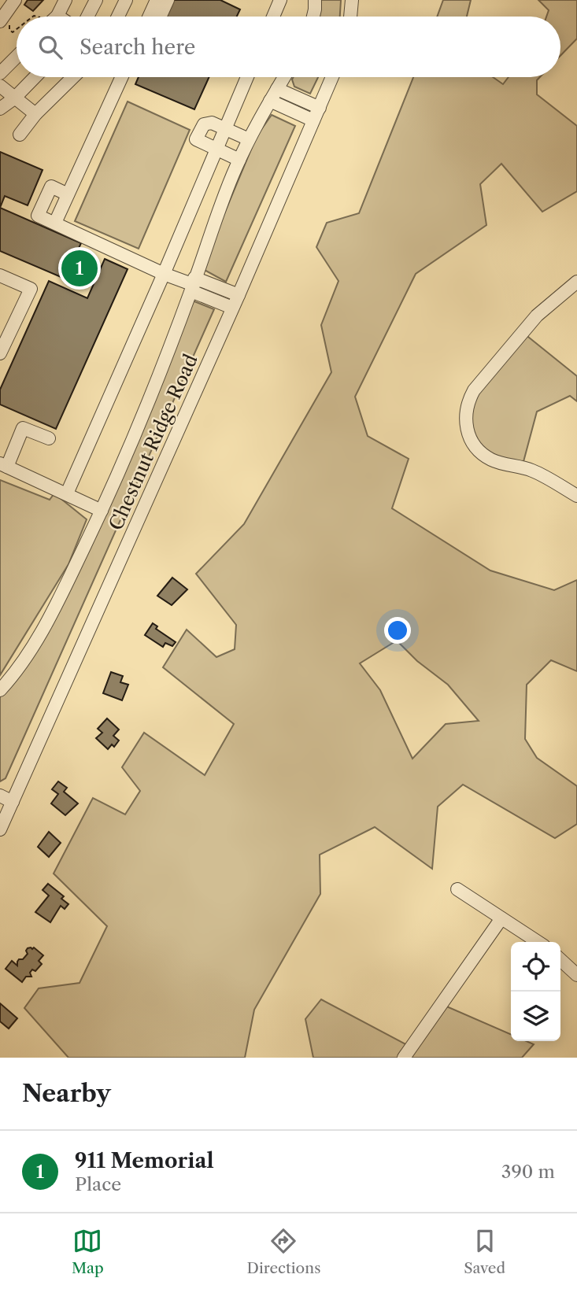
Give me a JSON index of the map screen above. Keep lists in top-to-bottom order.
{
  "streets": {
    "street": ["Chestnut Ridge Road"]
  },
  "page": {
    "search": "Search here",
    "pins": "1",
    "heading": "Nearby",
    "list": [
      {
        "mark": "1",
        "name": "911 Memorial",
        "note": "Place",
        "value": "390 m"
      }
    ],
    "nav": ["Map", "Directions", "Saved"]
  }
}
